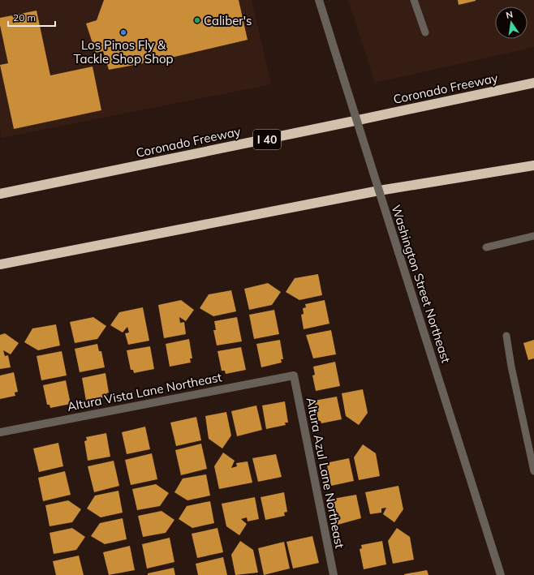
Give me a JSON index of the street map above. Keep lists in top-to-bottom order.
{
  "streets": {
    "highway": ["Coronado Freeway", "I 40"],
    "street": ["Washington Street Northeast", "Altura Vista Lane Northeast", "Altura Azul Lane Northeast"]
  },
  "crossings": [
    ["Altura Vista Lane Northeast", "Altura Azul Lane Northeast"]
  ],
  "places": ["Caliber's", "Los Pinos Fly & Tackle Shop Shop"],
  "scale_bar": "20 m",
  "north": "top"
}
